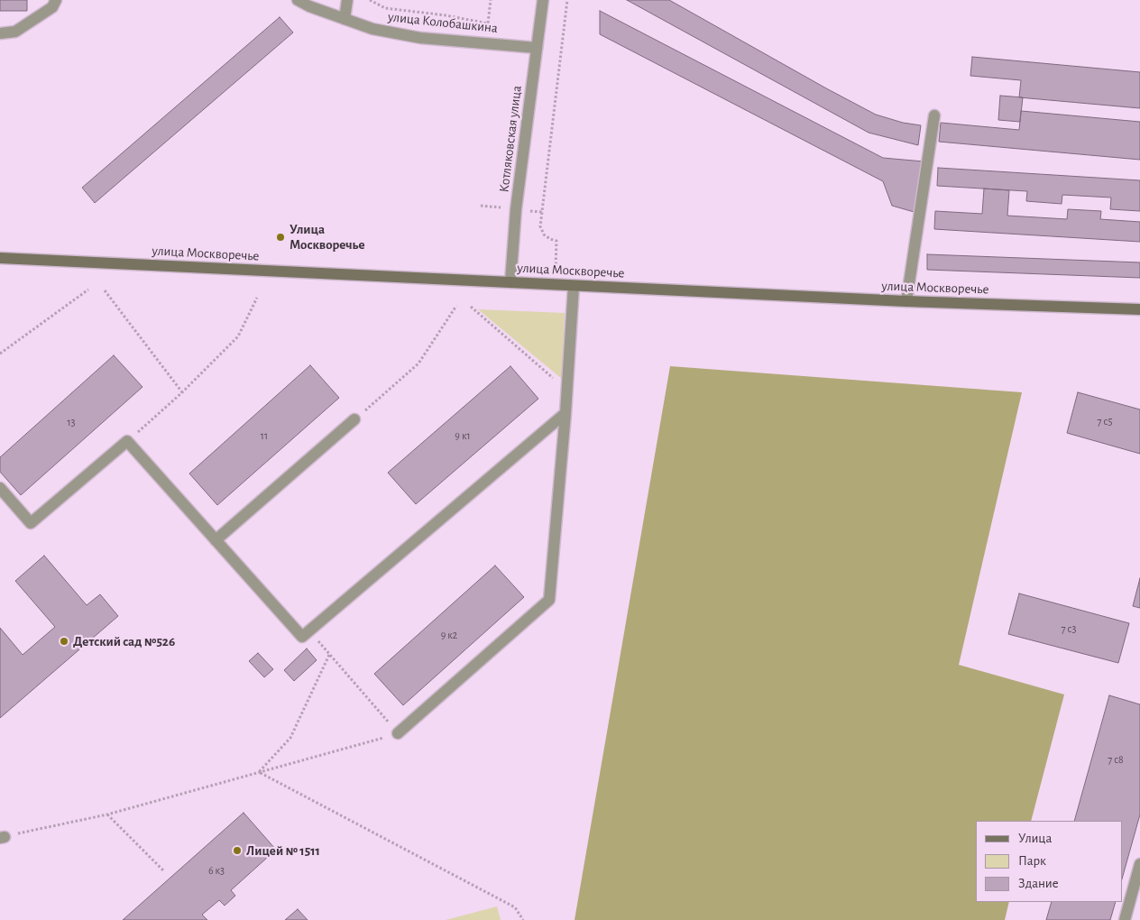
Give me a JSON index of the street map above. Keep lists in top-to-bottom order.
{
  "streets": {
    "main road": ["улица Москворечье"],
    "street": ["улица Колобашкина", "Котляковская улица"]
  },
  "crossings": [
    ["улица Колобашкина", "Котляковская улица"],
    ["Котляковская улица", "улица Москворечье"]
  ],
  "places": ["Улица Москворечье", "Детский сад №526", "Лицей № 1511"],
  "house_numbers": [
    "7 с5",
    "13",
    "11",
    "9 к1",
    "7 с3",
    "9 к2",
    "7 с8",
    "6 к3"
  ],
  "legend": ["Улица", "Парк", "Здание"]
}
